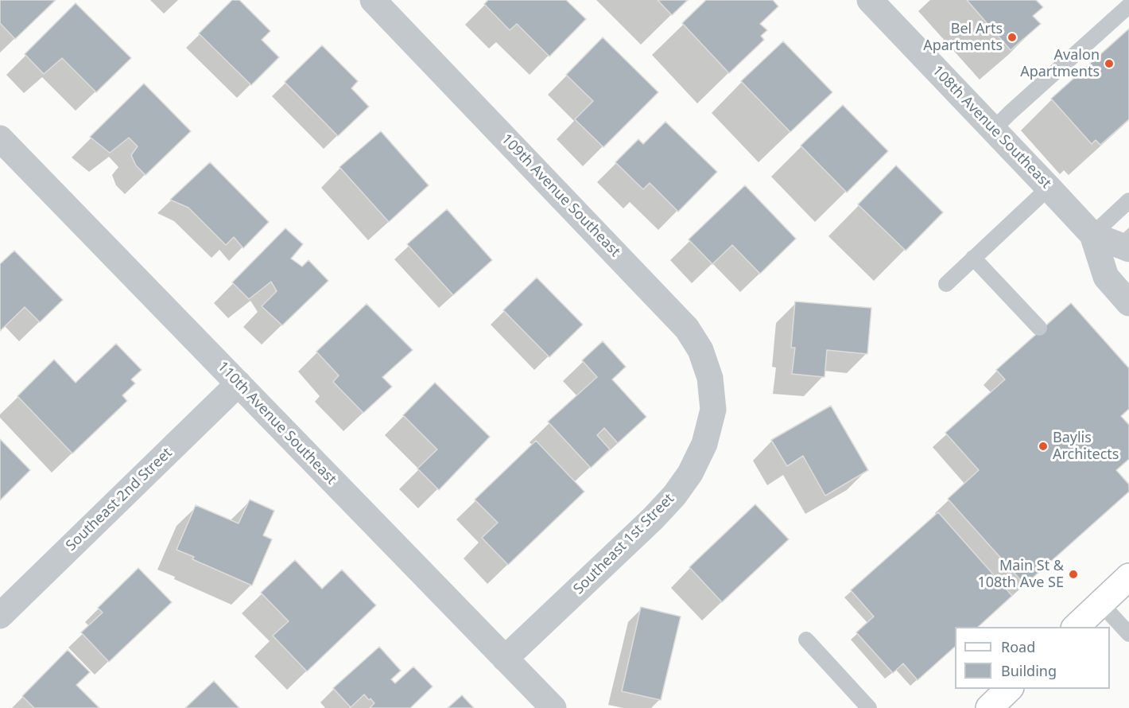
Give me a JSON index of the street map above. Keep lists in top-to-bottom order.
{
  "streets": {
    "street": [
      "108th Avenue Southeast",
      "109th Avenue Southeast",
      "110th Avenue Southeast",
      "Southeast 2nd Street",
      "Southeast 1st Street"
    ]
  },
  "crossings": [
    ["109th Avenue Southeast", "Southeast 1st Street"],
    ["110th Avenue Southeast", "Southeast 2nd Street"],
    ["110th Avenue Southeast", "Southeast 1st Street"]
  ],
  "places": [
    "Bel Arts Apartments",
    "Avalon Apartments",
    "Baylis Architects",
    "Main St & 108th Ave SE"
  ],
  "legend": ["Road", "Building"]
}
